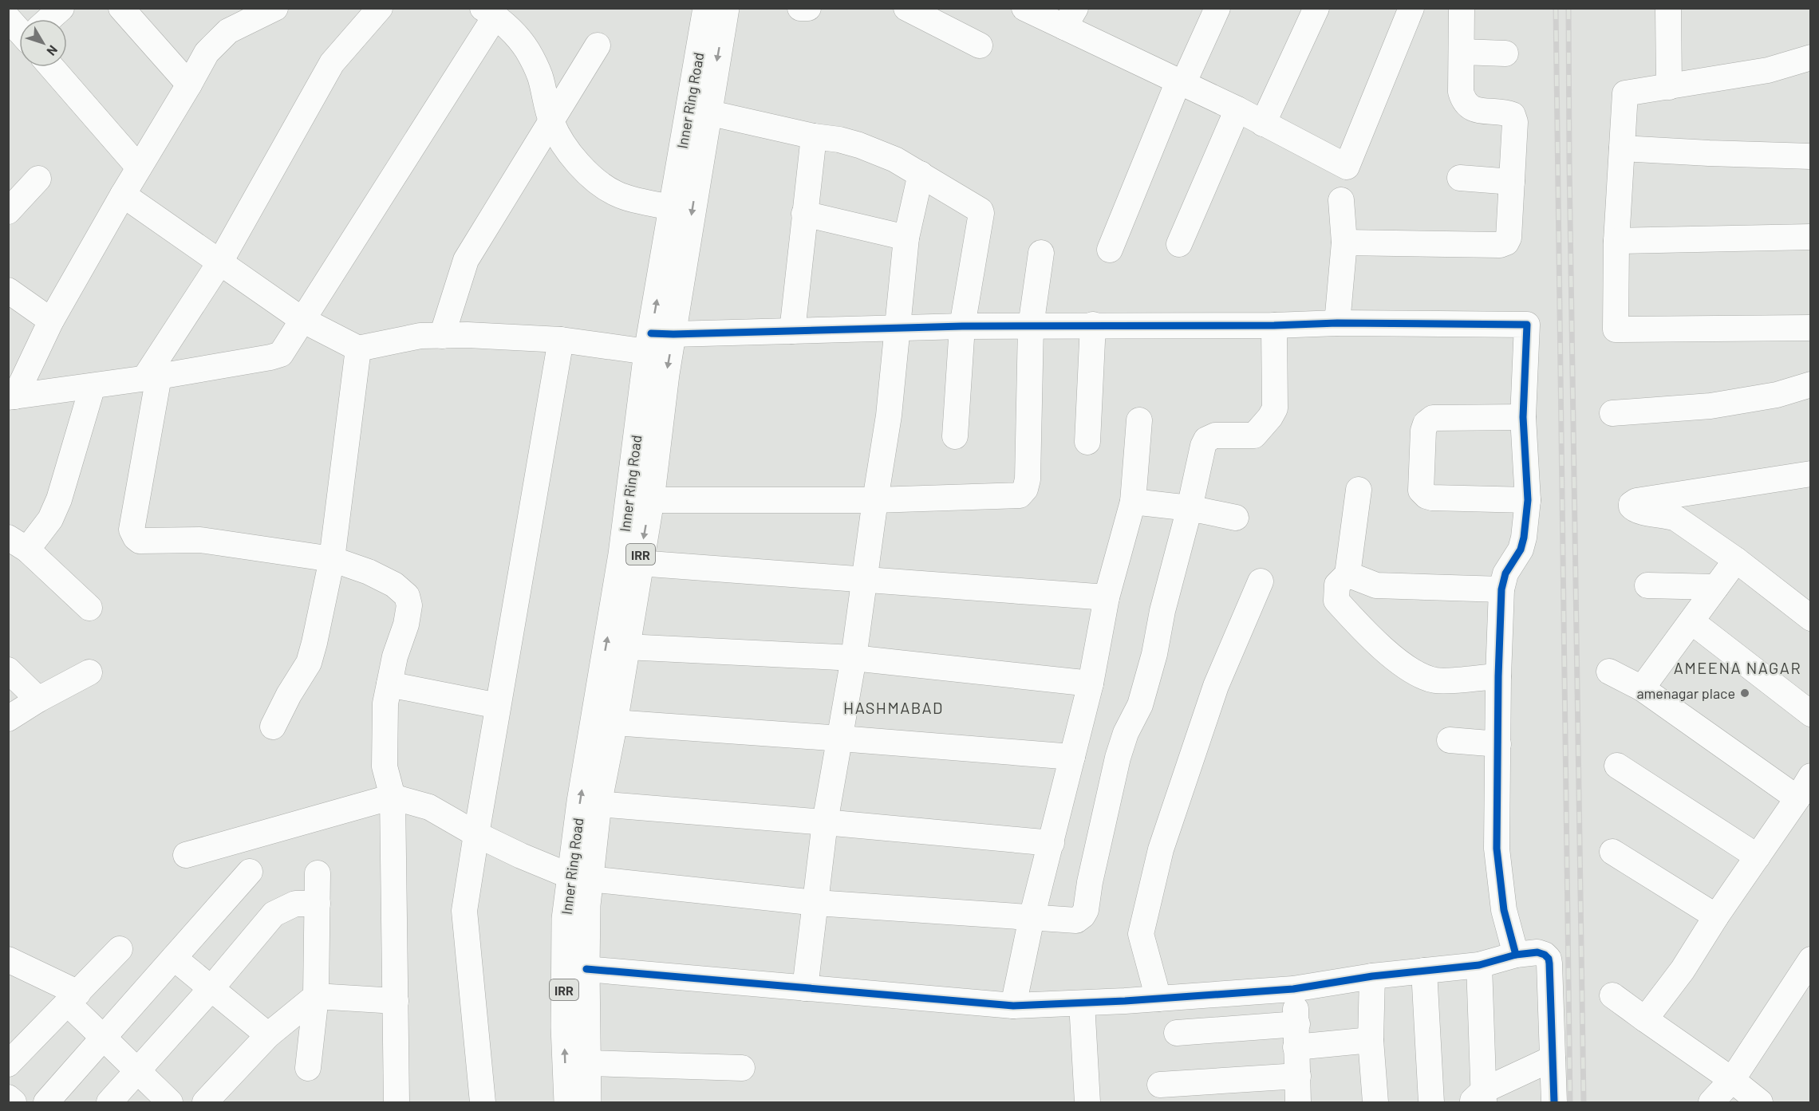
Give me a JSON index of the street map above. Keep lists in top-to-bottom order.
{
  "streets": {
    "highway": ["Inner Ring Road", "IRR"]
  },
  "districts": ["AMEENA NAGAR", "HASHMABAD"],
  "places": ["amenagar place"],
  "north": "bottom right"
}
